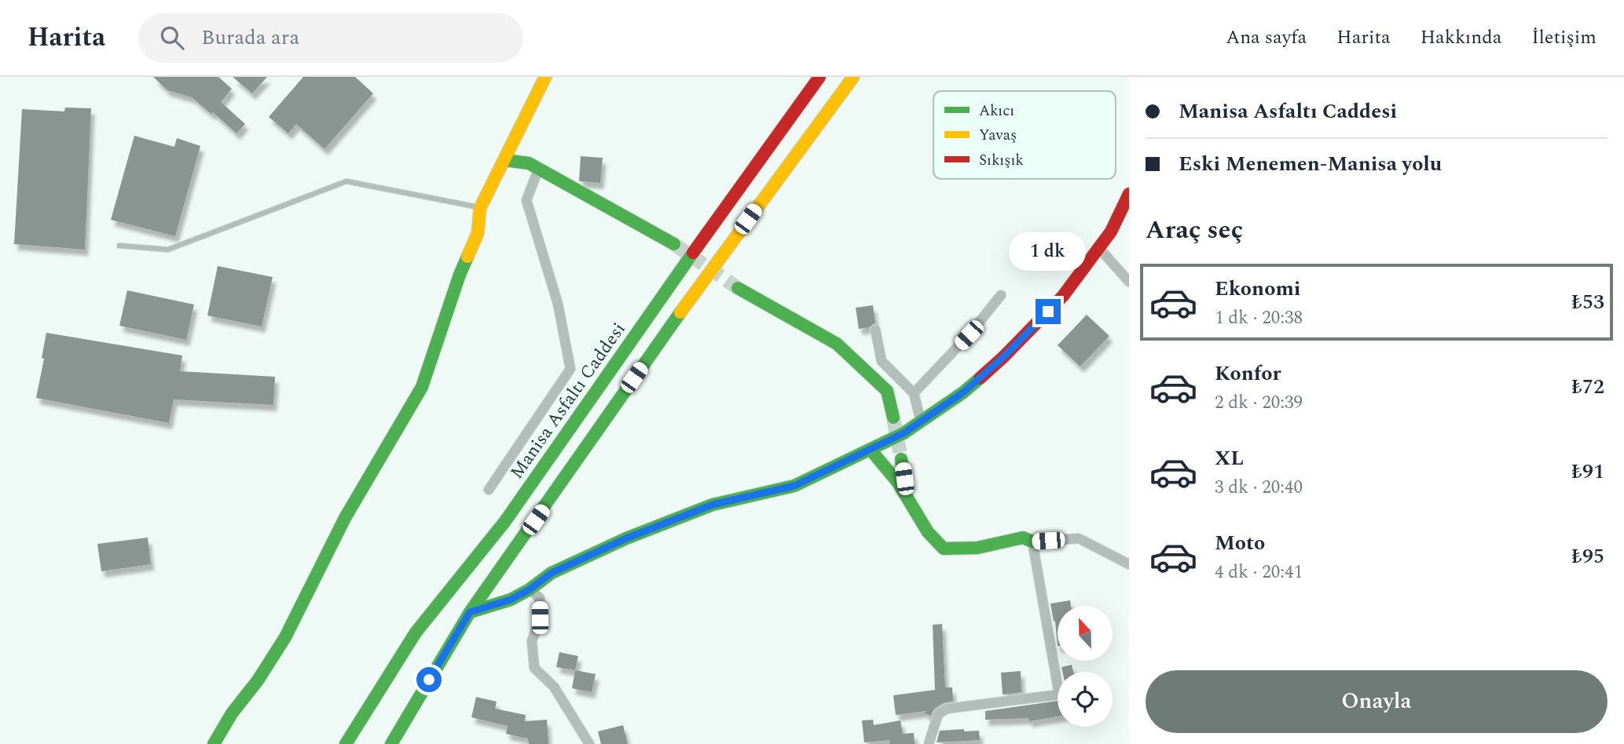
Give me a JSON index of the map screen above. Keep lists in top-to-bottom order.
{
  "streets": {
    "main road": ["Manisa Asfaltı Caddesi"]
  },
  "legend": ["Akıcı", "Yavaş", "Sıkışık"],
  "north": "top",
  "page": {
    "header": "Harita",
    "search": "Burada ara",
    "nav": [
      "Ana sayfa",
      "Harita",
      "Hakkında",
      "İletişim"
    ],
    "banner": ["Manisa Asfaltı Caddesi", "Eski Menemen-Manisa yolu"],
    "heading": "Araç seç",
    "bubble": "1 dk",
    "list": [
      {
        "name": "Ekonomi",
        "note": "1 dk · 20:38",
        "value": "₺53"
      },
      {
        "name": "Konfor",
        "note": "2 dk · 20:39",
        "value": "₺72"
      },
      {
        "name": "XL",
        "note": "3 dk · 20:40",
        "value": "₺91"
      },
      {
        "name": "Moto",
        "note": "4 dk · 20:41",
        "value": "₺95"
      }
    ],
    "buttons": "Onayla"
  }
}
